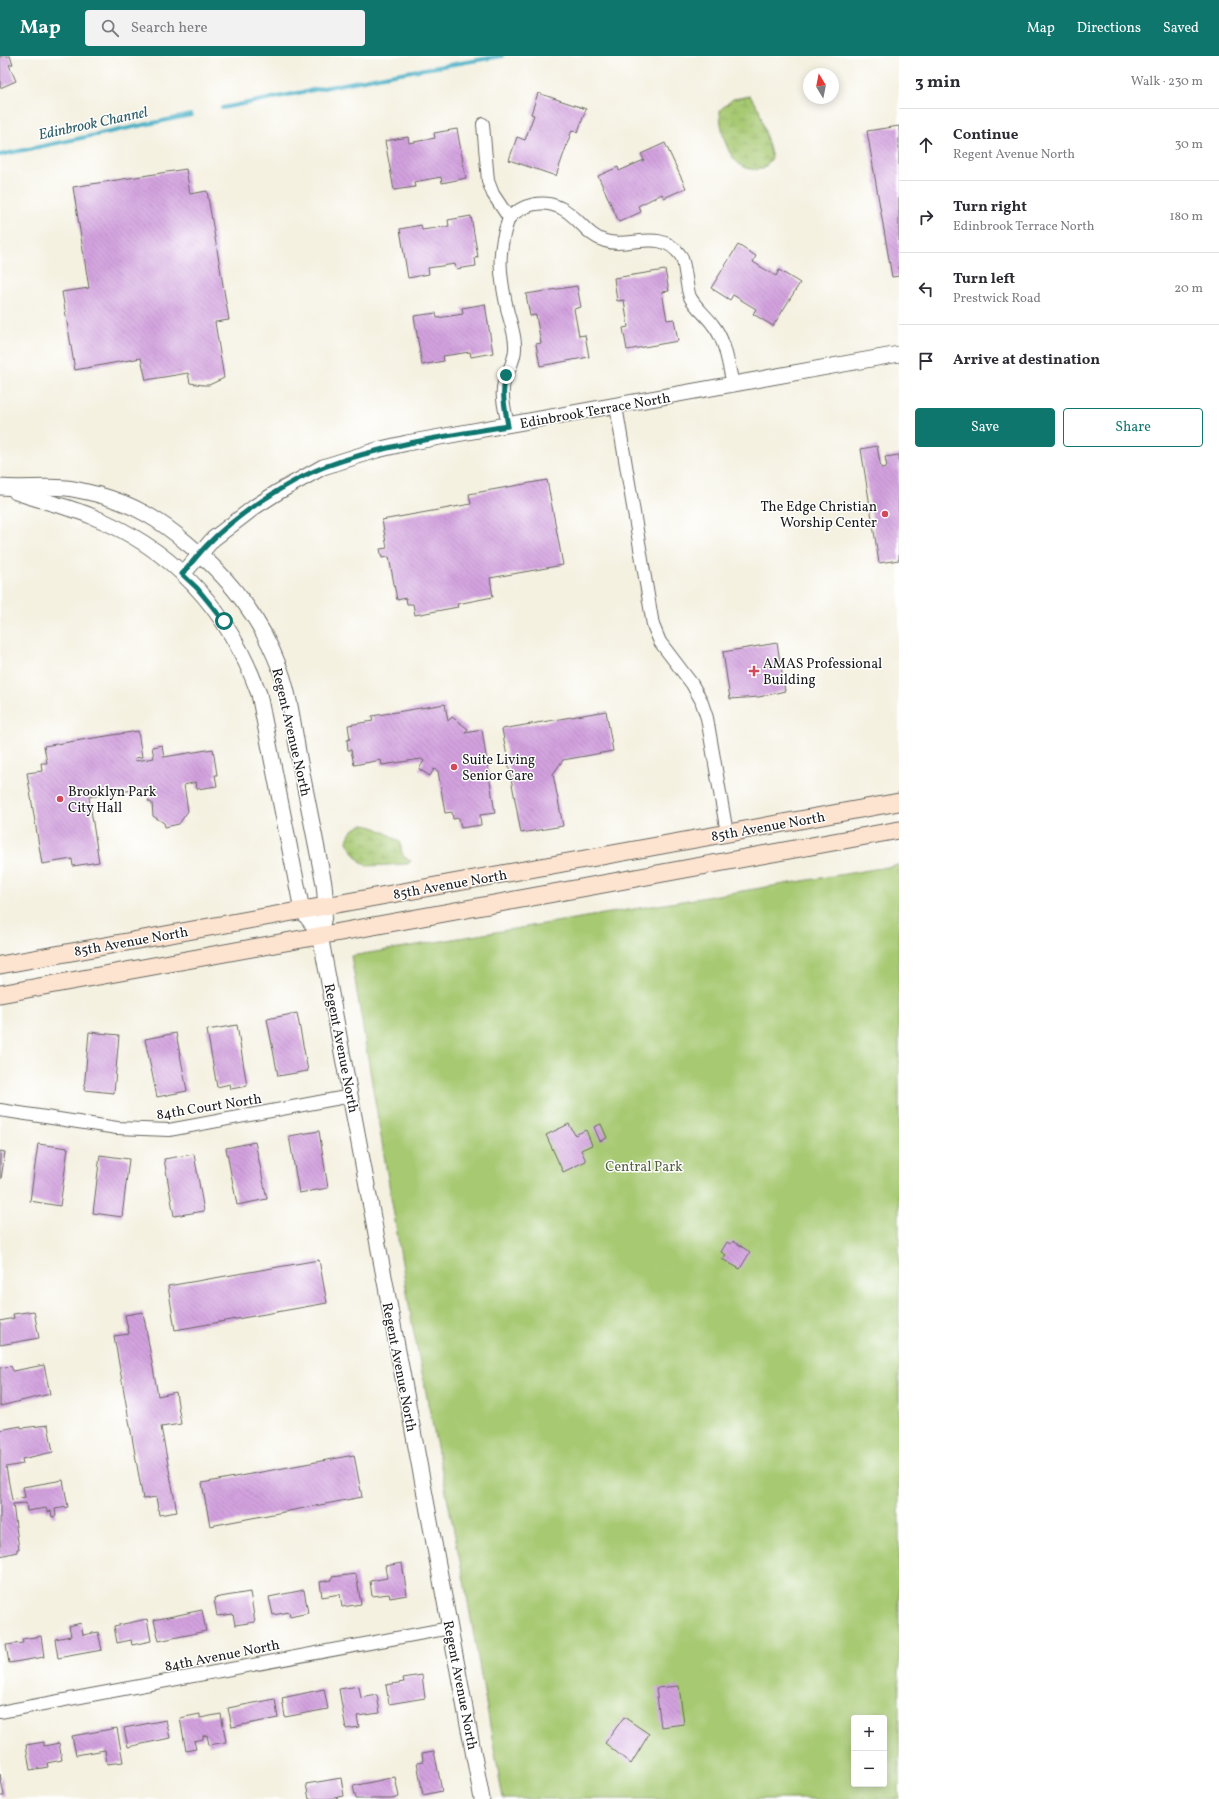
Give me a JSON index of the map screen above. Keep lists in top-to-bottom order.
{
  "streets": {
    "main road": ["85th Avenue North"],
    "street": [
      "Edinbrook Terrace North",
      "Regent Avenue North",
      "84th Court North",
      "84th Avenue North"
    ]
  },
  "crossings": [
    ["Edinbrook Terrace North", "Regent Avenue North"],
    ["Regent Avenue North", "85th Avenue North"],
    ["Regent Avenue North", "84th Court North"],
    ["Regent Avenue North", "84th Avenue North"]
  ],
  "water": ["Edinbrook Channel"],
  "parks": ["Central Park"],
  "places": {
    "other": ["The Edge Christian Worship Center", "Suite Living Senior Care", "Brooklyn Park City Hall"],
    "health": ["AMAS Professional Building"]
  },
  "north": "top",
  "page": {
    "header": "Map",
    "search": "Search here",
    "nav": ["Map", "Directions", "Saved"],
    "heading": ["3 min", "Walk · 230 m"],
    "list": [
      ["Continue", "Regent Avenue North", "30 m"],
      ["Turn right", "Edinbrook Terrace North", "180 m"],
      ["Turn left", "Prestwick Road", "20 m"],
      "Arrive at destination"
    ],
    "buttons": ["Save", "Share"],
    "map_buttons": ["+", "−"]
  }
}
